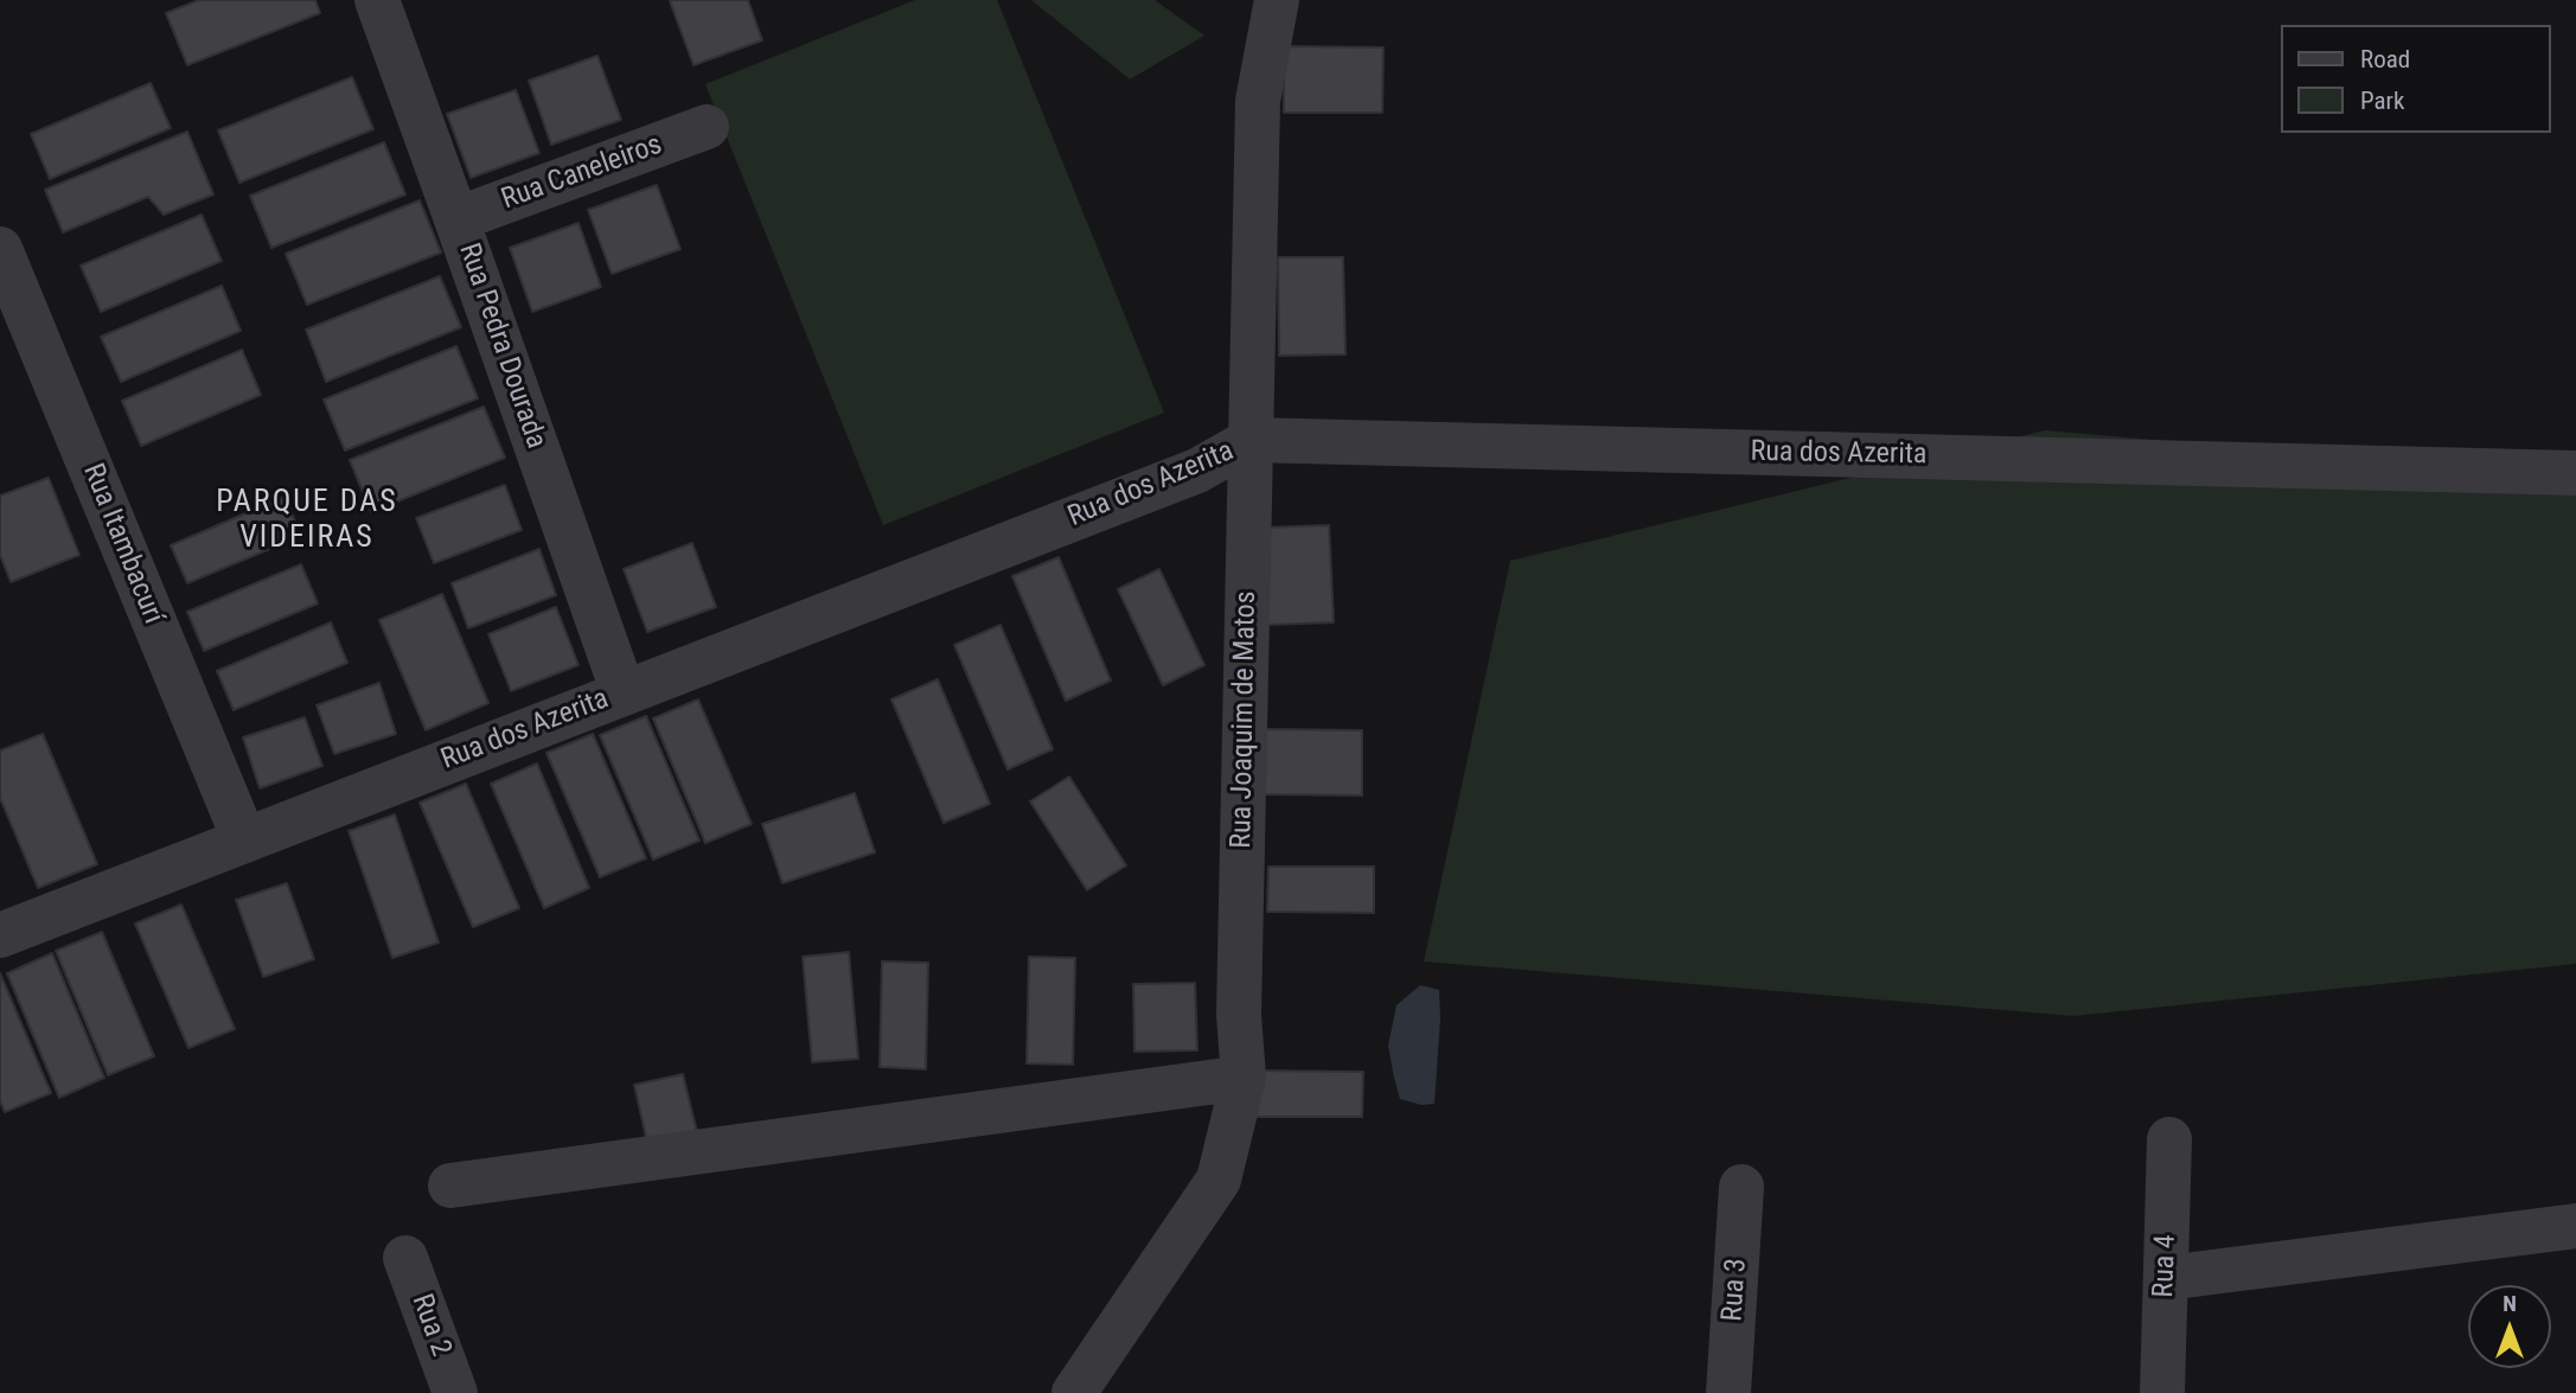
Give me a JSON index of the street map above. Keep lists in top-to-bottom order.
{
  "streets": {
    "street": [
      "Rua Caneleiros",
      "Rua Pedra Dourada",
      "Rua dos Azerita",
      "Rua Itambacurí",
      "Rua Joaquim de Matos",
      "Rua 4",
      "Rua 3",
      "Rua 2"
    ]
  },
  "crossings": [
    ["Rua Caneleiros", "Rua Pedra Dourada"],
    ["Rua Pedra Dourada", "Rua dos Azerita"],
    ["Rua dos Azerita", "Rua Itambacurí"],
    ["Rua dos Azerita", "Rua Joaquim de Matos"]
  ],
  "districts": ["PARQUE DAS VIDEIRAS"],
  "legend": ["Road", "Park"],
  "north": "top"
}
